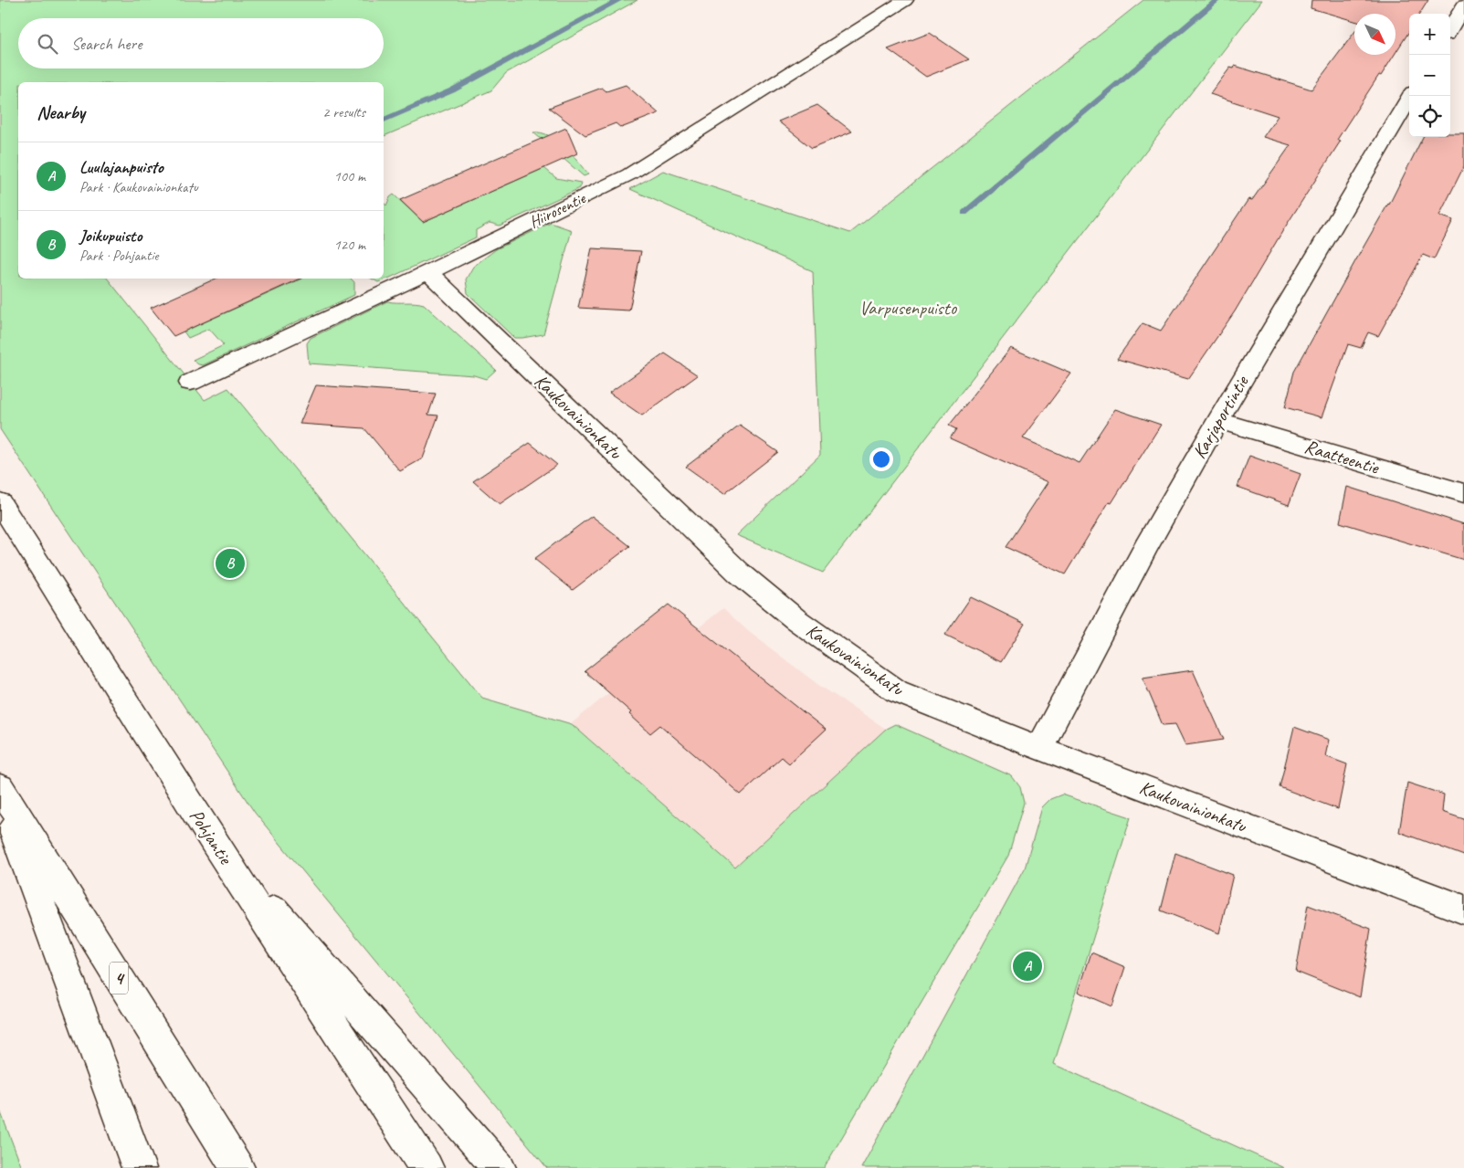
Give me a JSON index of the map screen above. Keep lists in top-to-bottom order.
{
  "streets": {
    "main road": [
      "Hiirosentie",
      "Kaukovainionkatu",
      "Karjaportintie",
      "Raatteentie",
      "Pohjantie",
      "4"
    ]
  },
  "crossings": [
    ["Hiirosentie", "Kaukovainionkatu"],
    ["Kaukovainionkatu", "Karjaportintie"],
    ["Karjaportintie", "Raatteentie"]
  ],
  "parks": ["Varpusenpuisto"],
  "north": "bottom right",
  "page": {
    "map_buttons": ["+", "−"],
    "search": "Search here",
    "heading": ["Nearby", "2 results"],
    "list": [
      {
        "mark": "A",
        "name": "Luulajanpuisto",
        "note": "Park · Kaukovainionkatu",
        "value": "100 m"
      },
      {
        "mark": "B",
        "name": "Joikupuisto",
        "note": "Park · Pohjantie",
        "value": "120 m"
      }
    ],
    "pins": ["B", "A"]
  }
}
